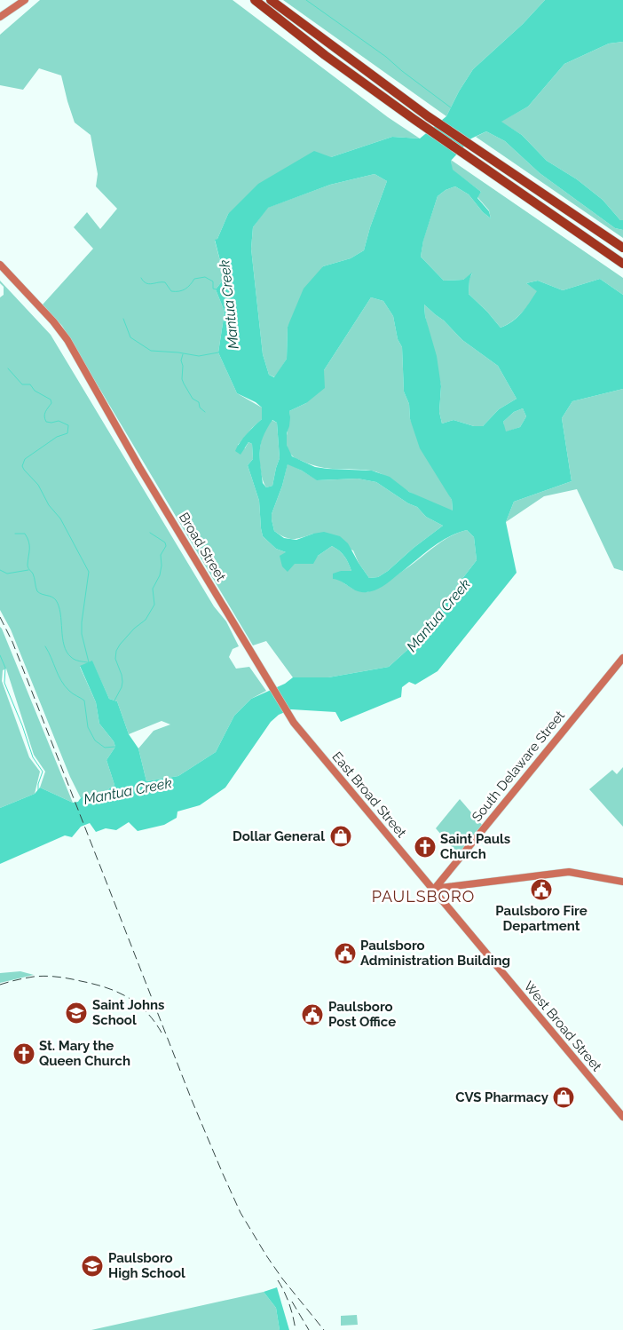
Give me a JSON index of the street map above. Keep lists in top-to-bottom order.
{
  "streets": {
    "main road": [
      "Broad Street",
      "South Delaware Street",
      "East Broad Street",
      "West Broad Street"
    ]
  },
  "crossings": [
    ["Broad Street", "East Broad Street"],
    ["South Delaware Street", "East Broad Street"],
    ["South Delaware Street", "West Broad Street"],
    ["East Broad Street", "West Broad Street"]
  ],
  "districts": ["PAULSBORO"],
  "water": ["Mantua Creek"],
  "places": {
    "shop": ["Dollar General", "CVS Pharmacy"],
    "church": ["Saint Pauls Church", "St. Mary the Queen Church"],
    "public building": ["Paulsboro Fire Department", "Paulsboro Administration Building", "Paulsboro Post Office"],
    "school or university": ["Saint Johns School", "Paulsboro High School"]
  }
}
